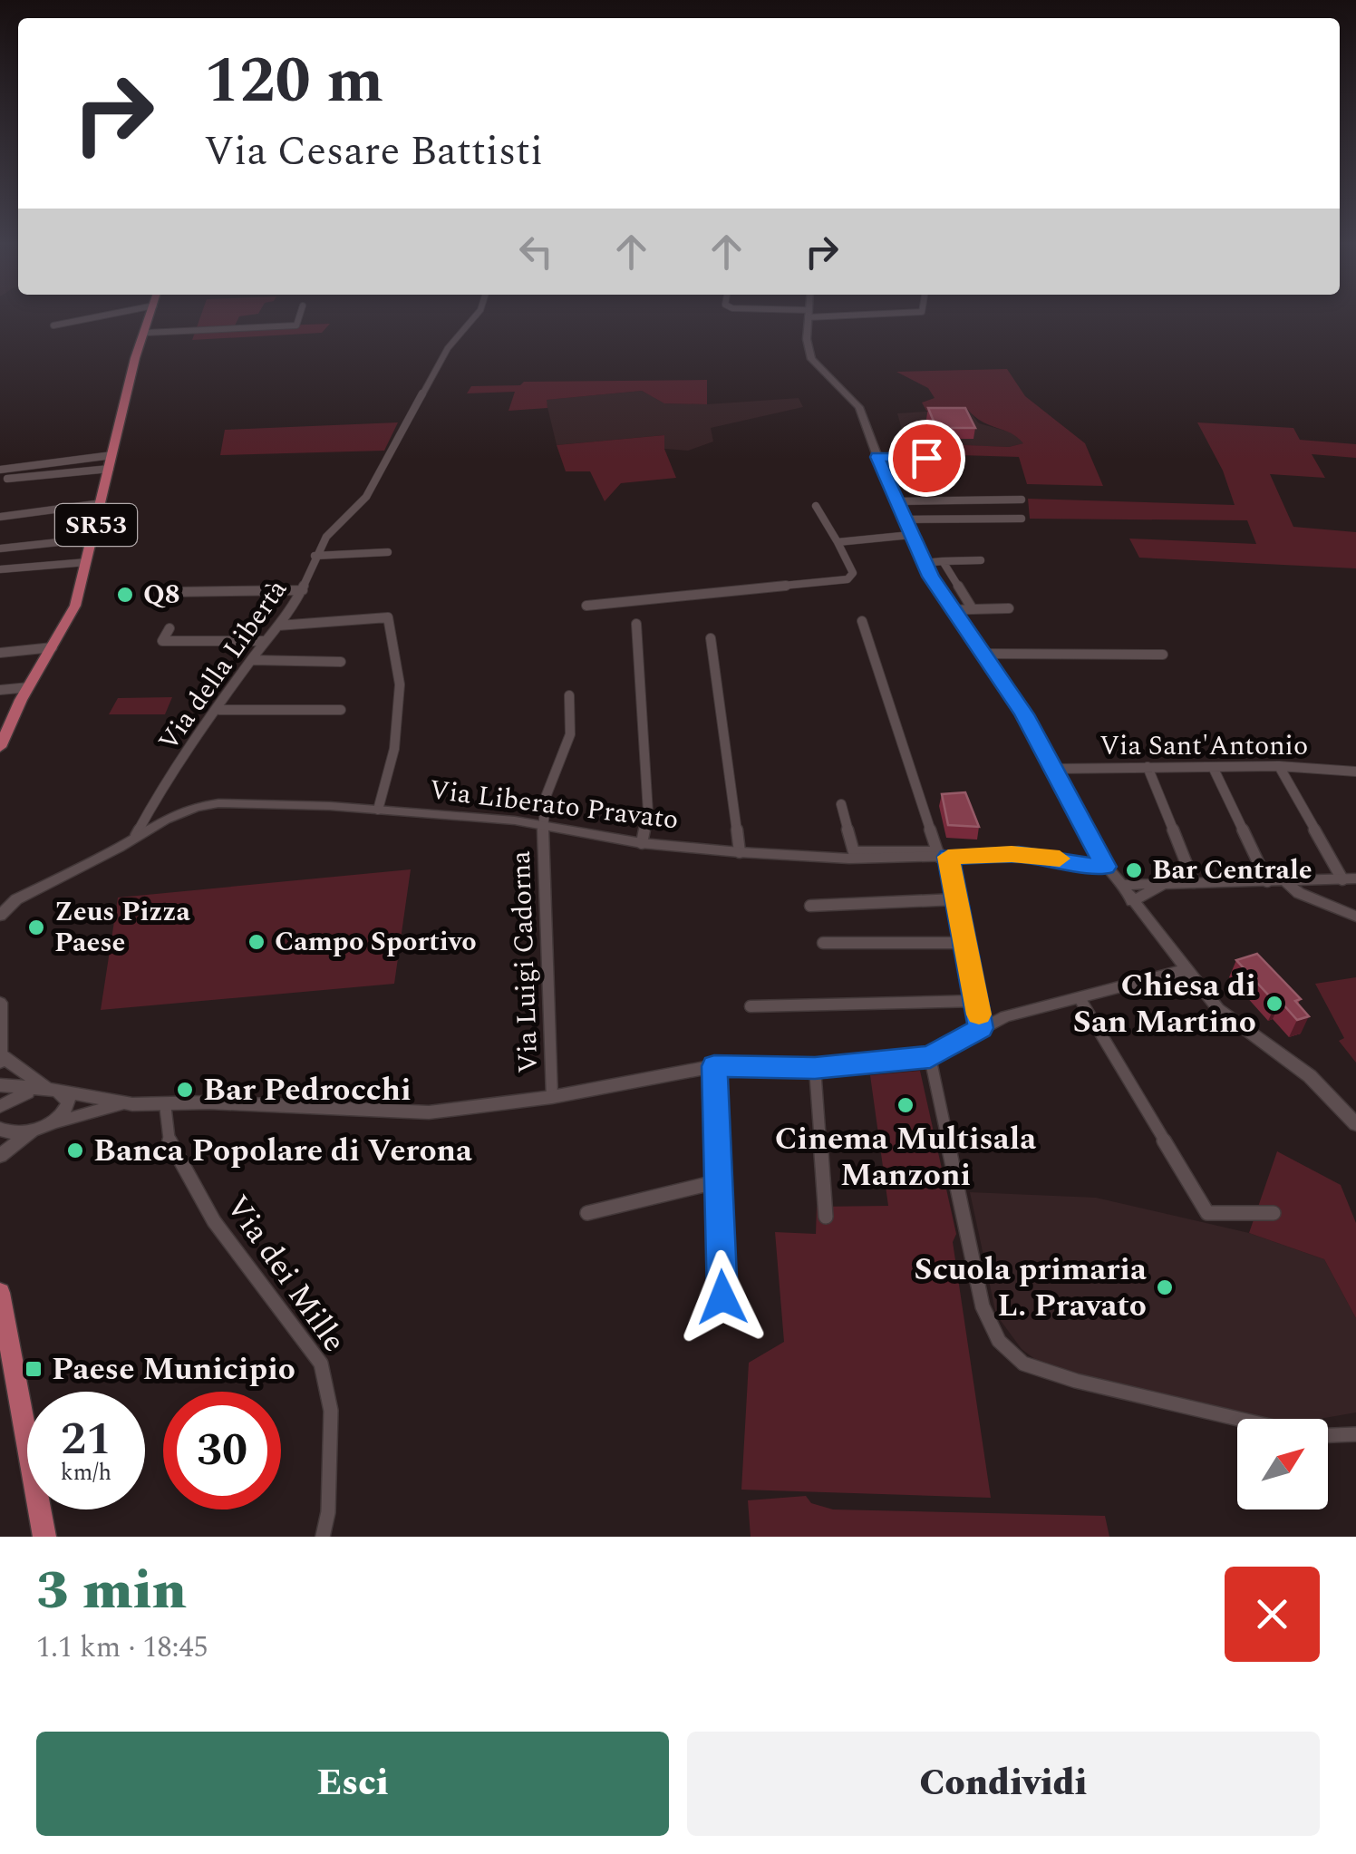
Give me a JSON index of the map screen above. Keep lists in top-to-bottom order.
{
  "streets": {
    "main road": ["SR53"],
    "street": [
      "Via della Libertà",
      "Via Sant'Antonio",
      "Via Liberato Pravato",
      "Via Luigi Cadorna",
      "Via dei Mille"
    ]
  },
  "crossings": [
    ["Via della Libertà", "Via Liberato Pravato"],
    ["Via Liberato Pravato", "Via Luigi Cadorna"]
  ],
  "places": {
    "other": [
      "Q8",
      "Bar Centrale",
      "Zeus Pizza Paese",
      "Campo Sportivo",
      "Chiesa di San Martino",
      "Bar Pedrocchi",
      "Cinema Multisala Manzoni",
      "Banca Popolare di Verona",
      "Scuola primaria L. Pravato"
    ],
    "transit": ["Paese Municipio"]
  },
  "north": "top right",
  "page": {
    "turn": ["120 m", "Via Cesare Battisti"],
    "speed": "21 km/h",
    "limit": "30",
    "heading": ["3 min", "1.1 km · 18:45"],
    "buttons": ["Esci", "Condividi"]
  }
}
